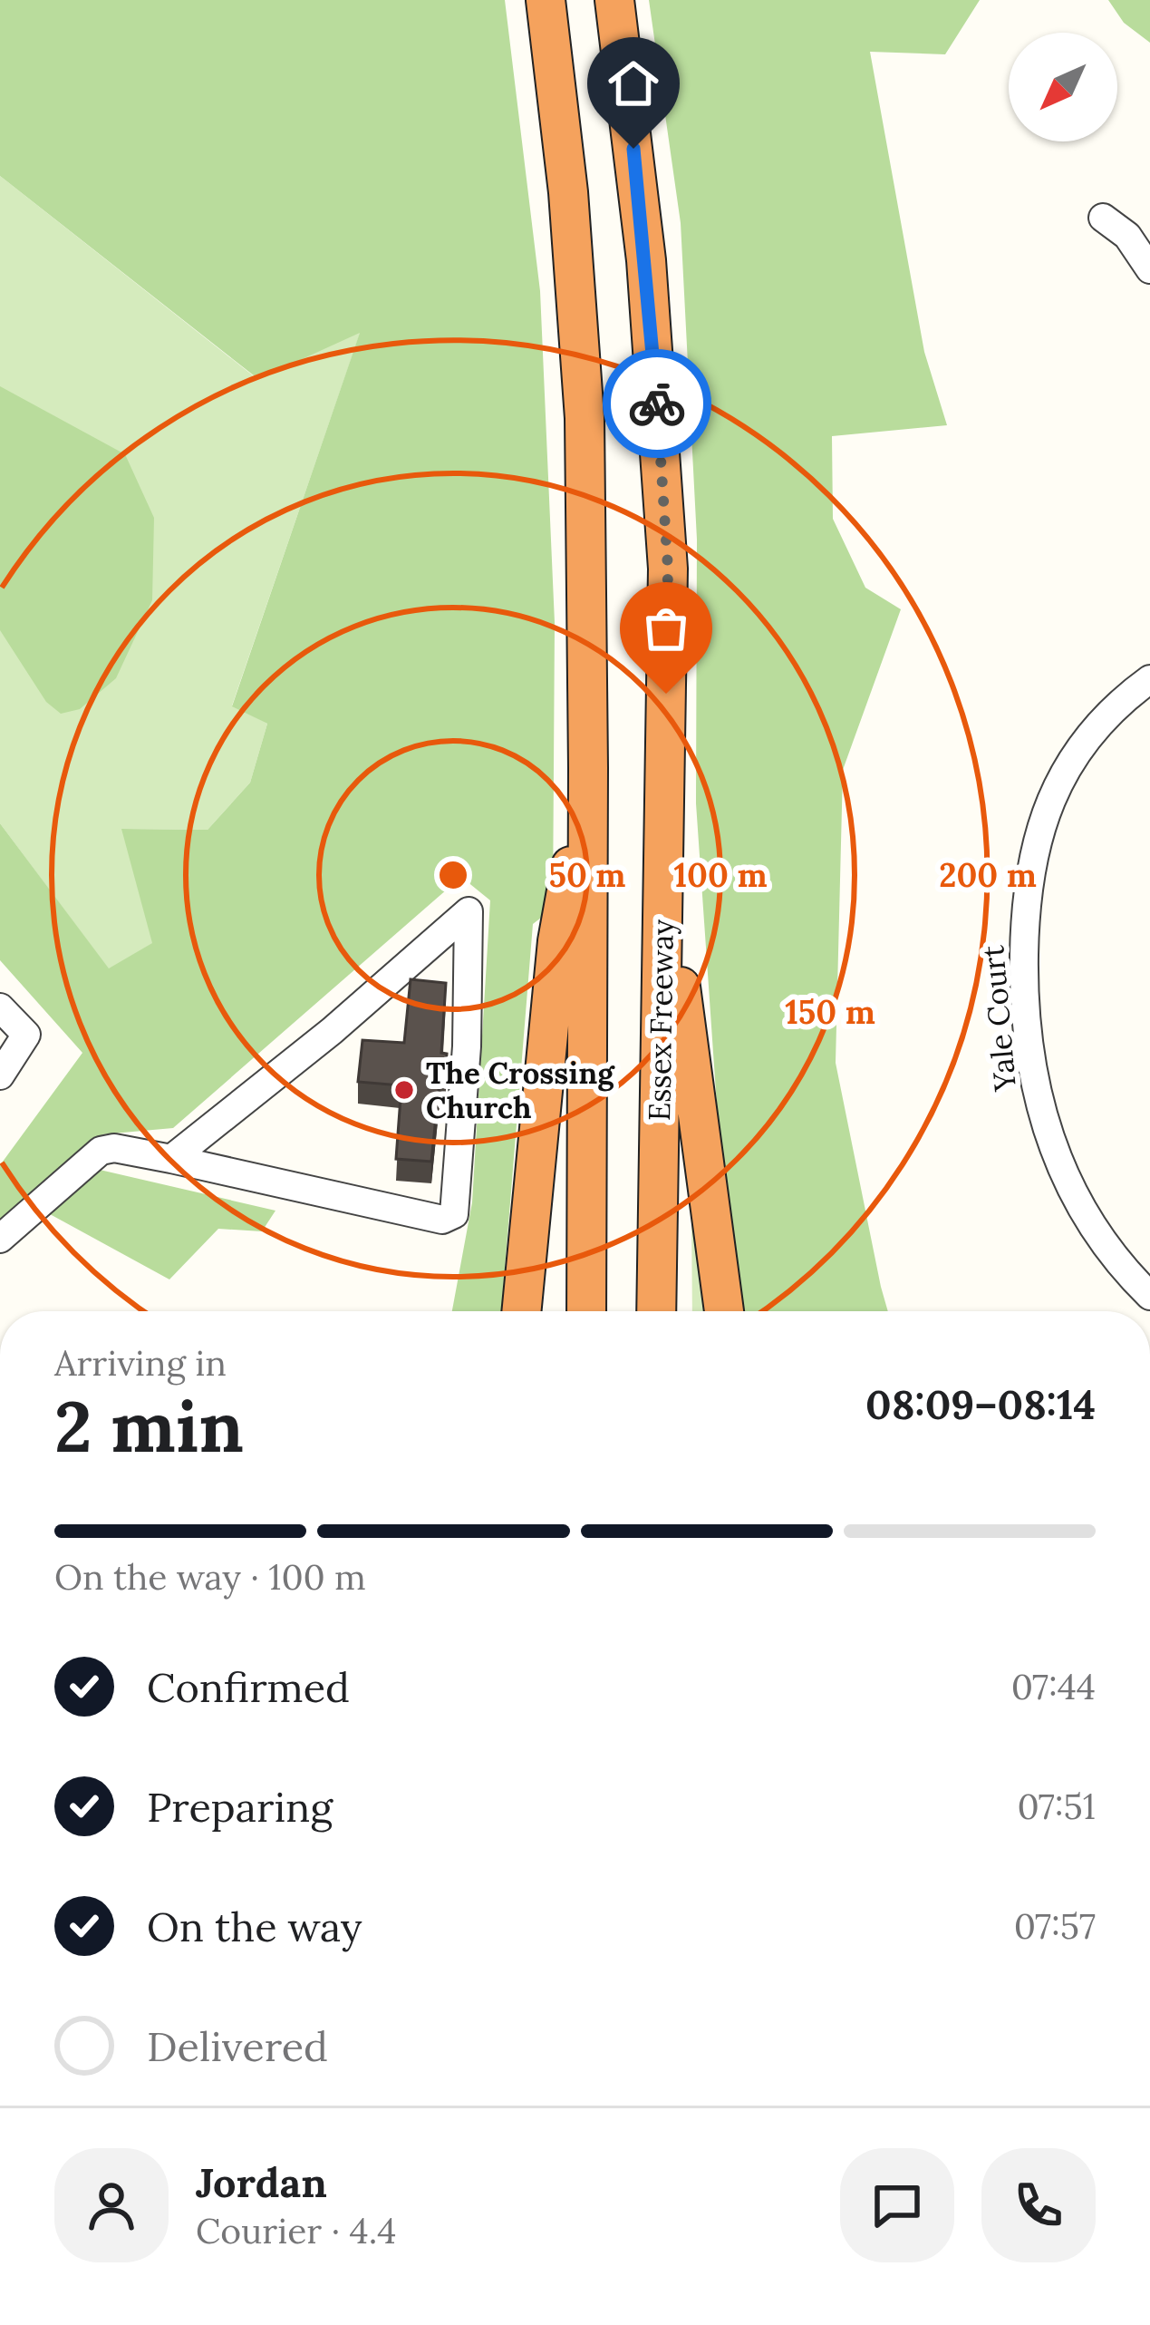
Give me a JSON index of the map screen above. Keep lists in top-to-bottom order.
{
  "streets": {
    "highway": ["Essex Freeway"],
    "street": ["Yale Court"]
  },
  "places": ["The Crossing Church"],
  "north": "bottom left",
  "page": {
    "heading": ["2 min", "Arriving in", "08:09–08:14"],
    "panel": ["Jordan", "Courier · 4.4"],
    "bar": "On the way · 100 m",
    "list": [
      ["Confirmed", "07:44"],
      ["Preparing", "07:51"],
      ["On the way", "07:57"],
      "Delivered"
    ]
  },
  "rings": [
    "50 m",
    "100 m",
    "200 m",
    "150 m"
  ]
}
